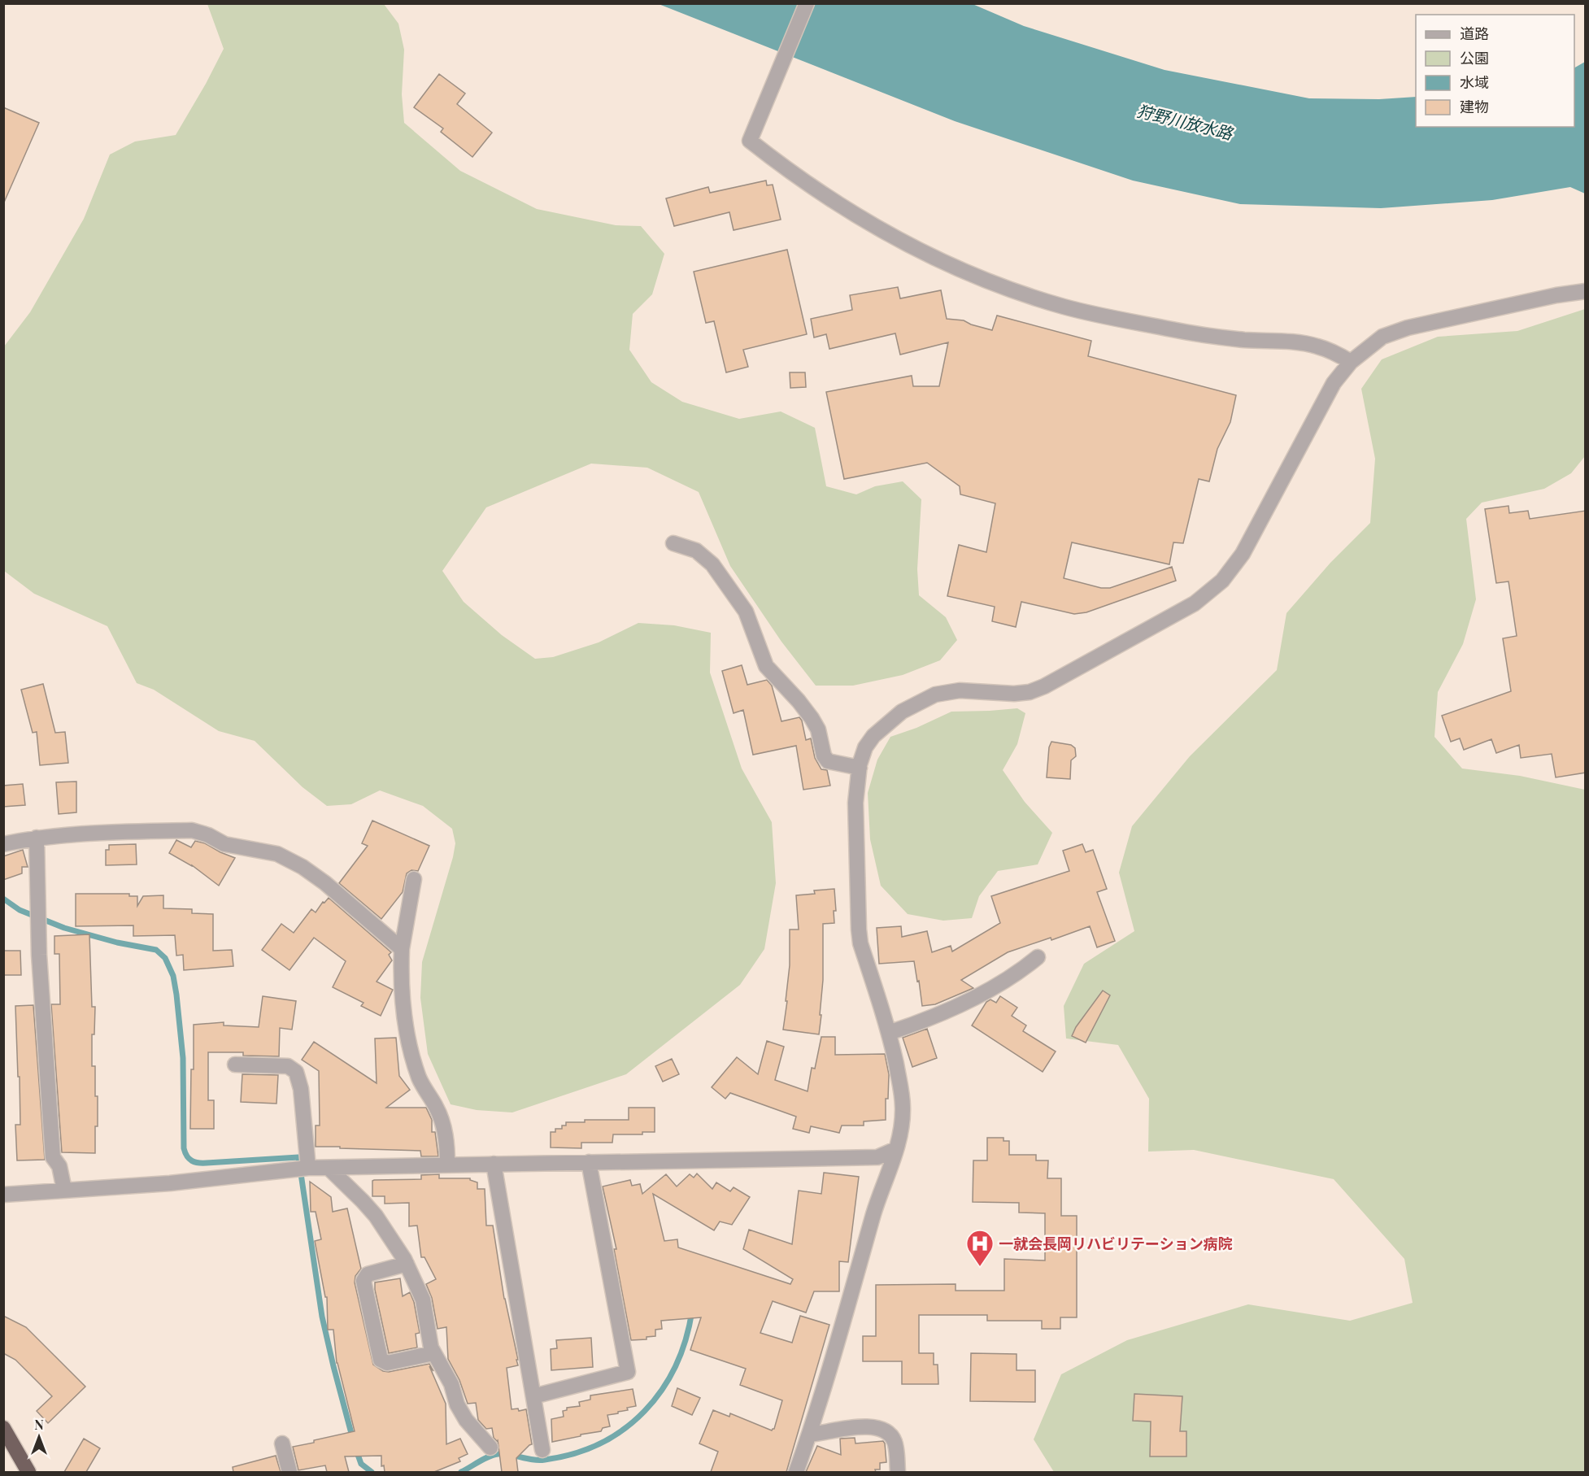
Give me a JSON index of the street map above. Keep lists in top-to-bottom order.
{
  "water": ["狩野川放水路"],
  "places": {
    "hospital": ["一就会長岡リハビリテーション病院"]
  },
  "legend": [
    "道路",
    "公園",
    "水域",
    "建物"
  ],
  "north": "top"
}
